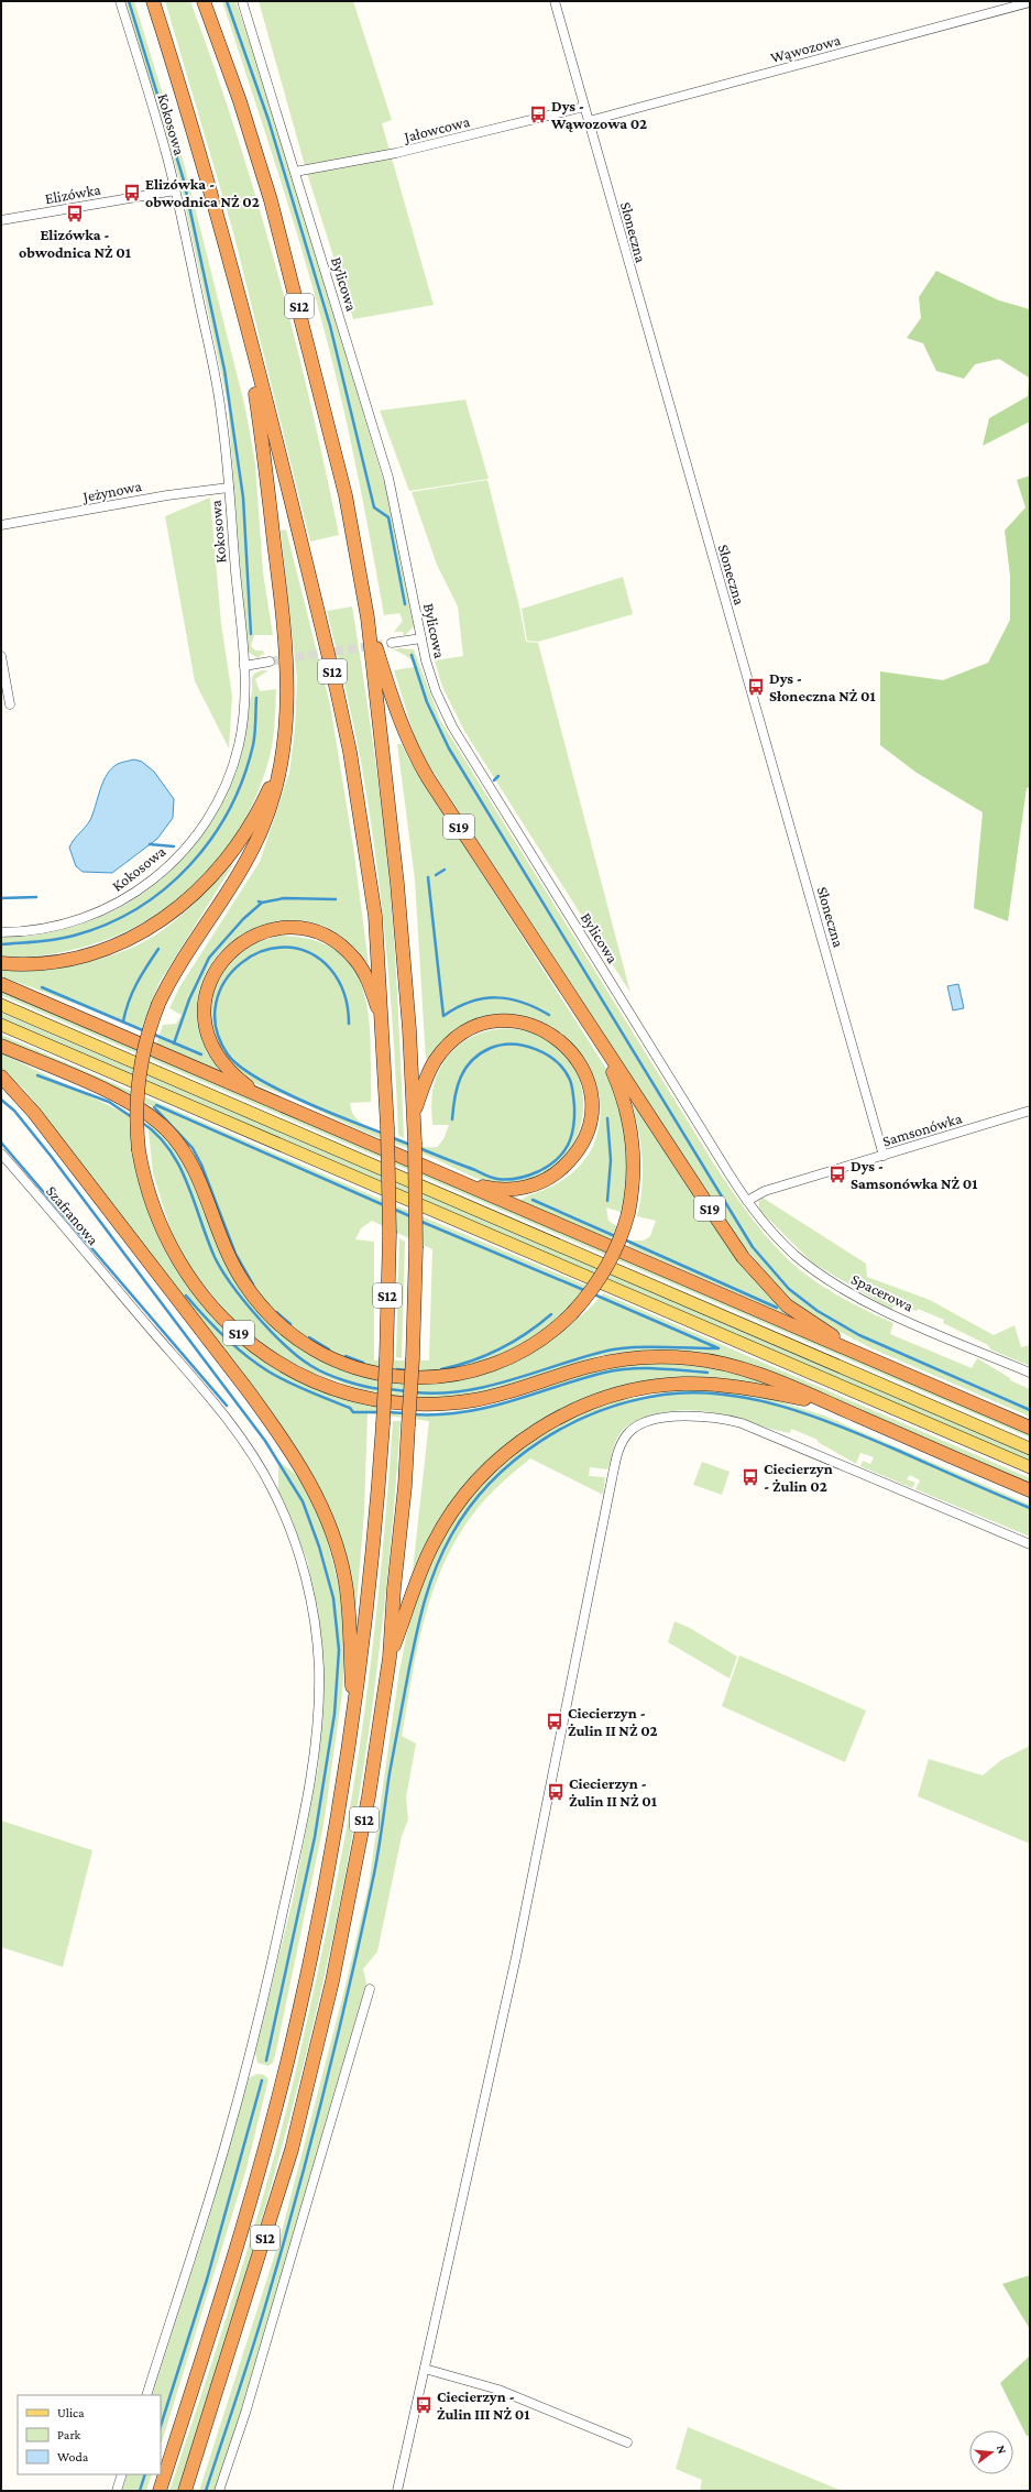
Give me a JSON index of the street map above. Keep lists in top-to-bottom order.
{
  "streets": {
    "highway": ["S12", "S19"],
    "street": [
      "Wąwozowa",
      "Kokosowa",
      "Jałowcowa",
      "Elizówka",
      "Słoneczna",
      "Bylicowa",
      "Jeżynowa",
      "Samsonówka",
      "Szafranowa",
      "Spacerowa"
    ]
  },
  "crossings": [
    ["Wąwozowa", "Słoneczna"],
    ["Kokosowa", "Elizówka"],
    ["Kokosowa", "Jeżynowa"],
    ["Jałowcowa", "Słoneczna"],
    ["Jałowcowa", "Bylicowa"],
    ["Słoneczna", "Samsonówka"],
    ["Bylicowa", "Samsonówka"],
    ["Bylicowa", "Spacerowa"],
    ["S12", "S19"],
    ["Samsonówka", "Spacerowa"]
  ],
  "places": {
    "bus stop": [
      "Dys - Wąwozowa 02",
      "Elizówka - obwodnica NŻ 02",
      "Elizówka - obwodnica NŻ 01",
      "Dys - Słoneczna NŻ 01",
      "Dys - Samsonówka NŻ 01",
      "Ciecierzyn - Żulin 02",
      "Ciecierzyn - Żulin II NŻ 02",
      "Ciecierzyn - Żulin II NŻ 01",
      "Ciecierzyn - Żulin III NŻ 01"
    ]
  },
  "legend": ["Ulica", "Park", "Woda"],
  "north": "right"
}
